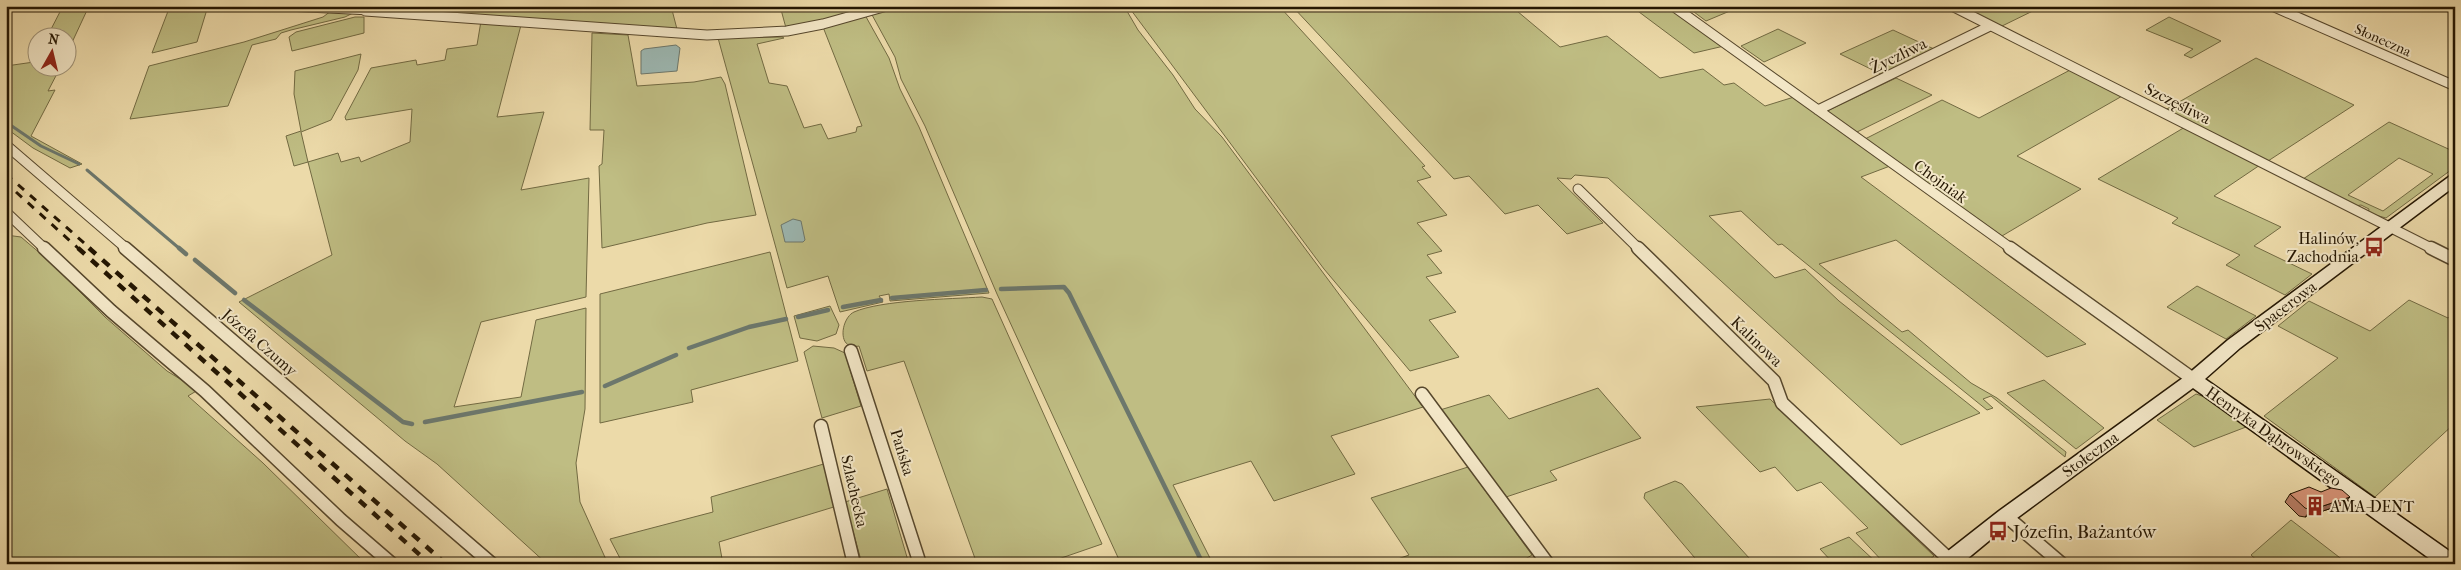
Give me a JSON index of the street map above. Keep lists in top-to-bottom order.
{
  "streets": {
    "street": [
      "Słoneczna",
      "Życzliwa",
      "Szczęśliwa",
      "Chojniak",
      "Spacerowa",
      "Kalinowa",
      "Józefa Czumy",
      "Henryka Dąbrowskiego",
      "Pańska",
      "Stołeczna",
      "Szlachecka"
    ]
  },
  "crossings": [
    ["Życzliwa", "Szczęśliwa"],
    ["Życzliwa", "Chojniak"],
    ["Szczęśliwa", "Spacerowa"],
    ["Chojniak", "Henryka Dąbrowskiego"],
    ["Chojniak", "Stołeczna"],
    ["Spacerowa", "Stołeczna"],
    ["Kalinowa", "Stołeczna"],
    ["Henryka Dąbrowskiego", "Stołeczna"]
  ],
  "places": {
    "bus stop": ["Halinów, Zachodnia", "Józefin, Bażantów"],
    "building": ["AMA-DENT"]
  },
  "north": "top"
}
